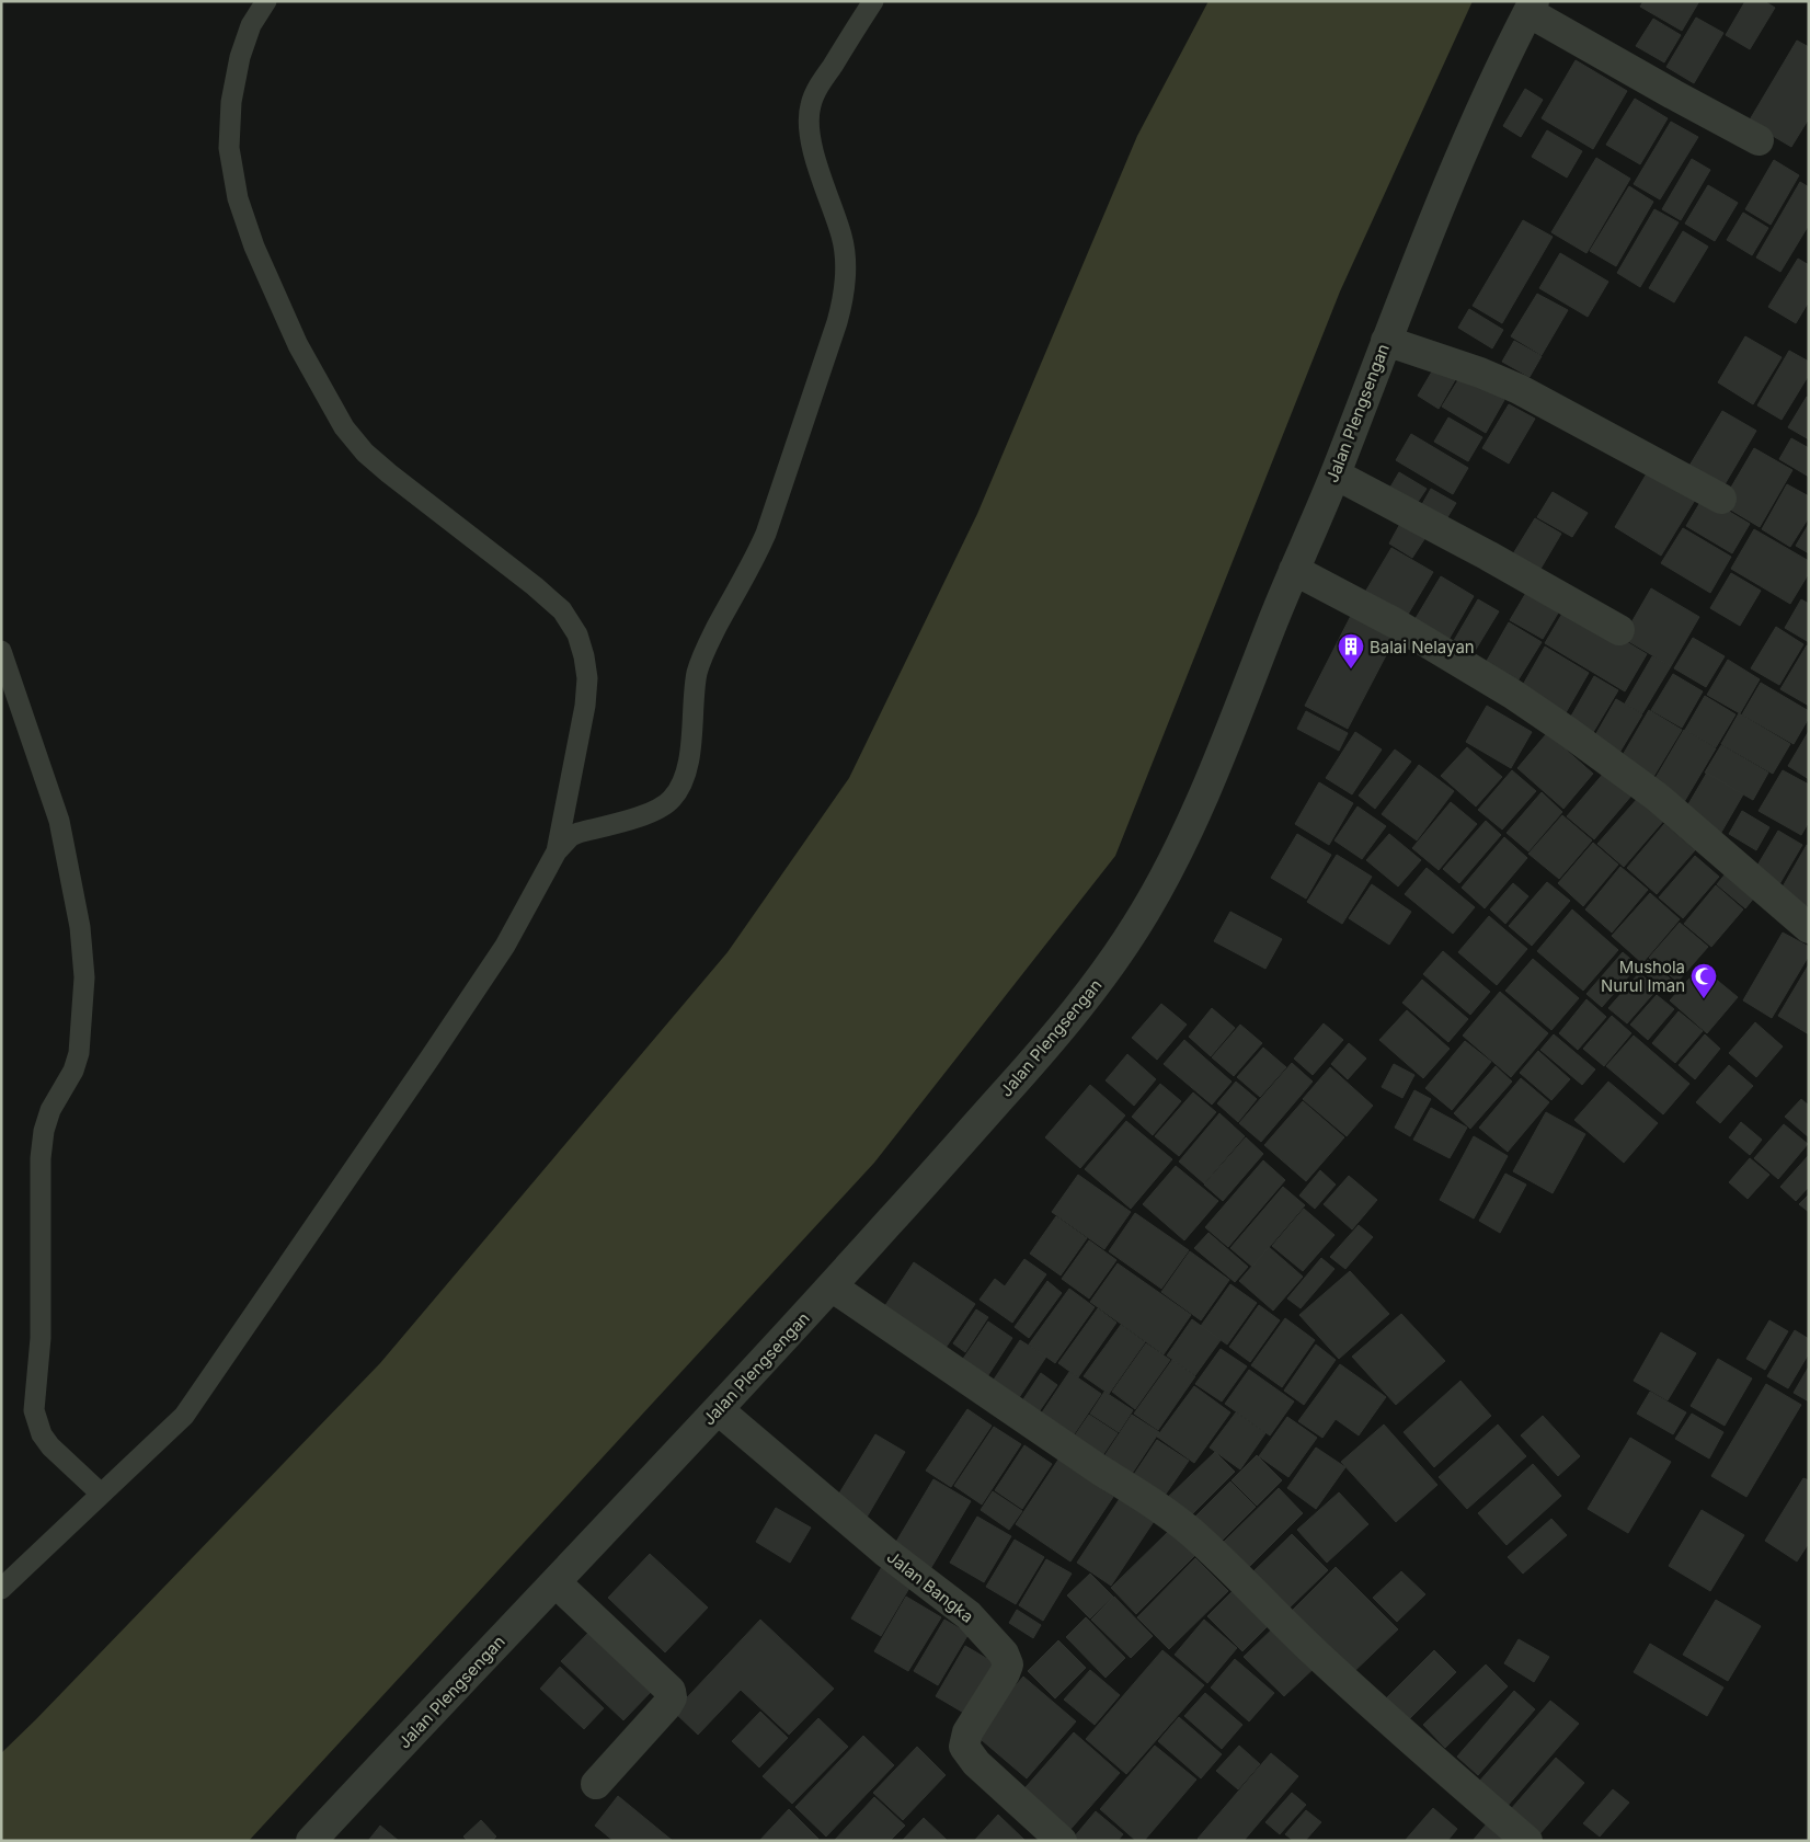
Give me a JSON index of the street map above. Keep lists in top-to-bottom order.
{
  "streets": {
    "street": ["Jalan Plengsengan", "Jalan Bangka"]
  },
  "crossings": [
    ["Jalan Plengsengan", "Jalan Bangka"]
  ],
  "places": {
    "building": ["Balai Nelayan"],
    "mosque": ["Mushola Nurul Iman"]
  }
}
